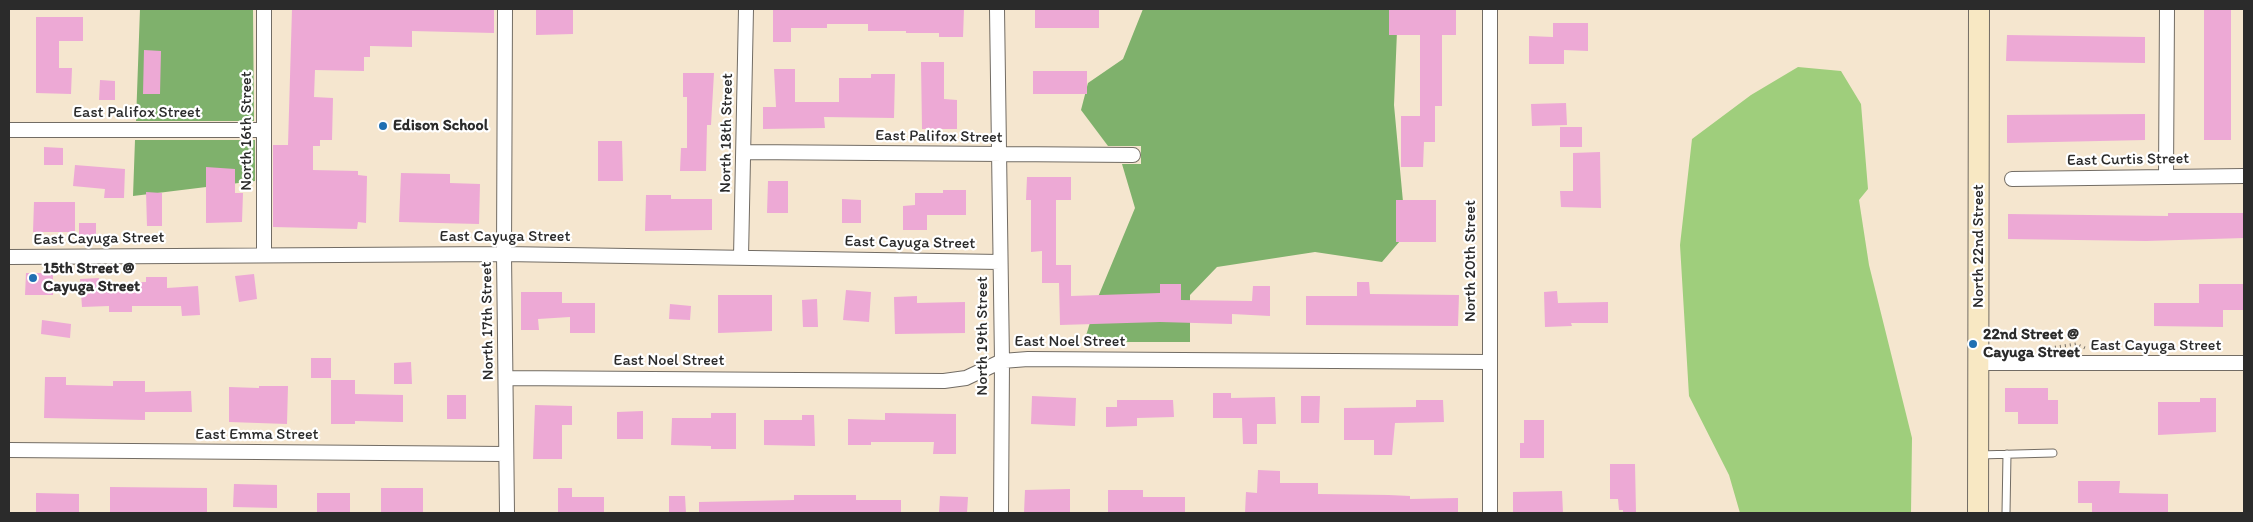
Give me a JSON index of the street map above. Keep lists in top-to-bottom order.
{
  "streets": {
    "main road": ["North 22nd Street"],
    "street": [
      "East Palifox Street",
      "North 16th Street",
      "North 18th Street",
      "East Curtis Street",
      "East Cayuga Street",
      "North 20th Street",
      "North 17th Street",
      "North 19th Street",
      "East Noel Street",
      "East Emma Street"
    ]
  },
  "crossings": [
    ["East Palifox Street", "North 16th Street"],
    ["East Palifox Street", "North 18th Street"],
    ["East Palifox Street", "North 19th Street"],
    ["North 16th Street", "East Cayuga Street"],
    ["North 18th Street", "East Cayuga Street"],
    ["East Cayuga Street", "North 22nd Street"],
    ["East Cayuga Street", "North 17th Street"],
    ["East Cayuga Street", "North 19th Street"],
    ["North 20th Street", "East Noel Street"],
    ["North 17th Street", "East Noel Street"],
    ["North 17th Street", "East Emma Street"],
    ["North 19th Street", "East Noel Street"]
  ],
  "places": ["Edison School", "15th Street @ Cayuga Street", "22nd Street @ Cayuga Street"]
}
